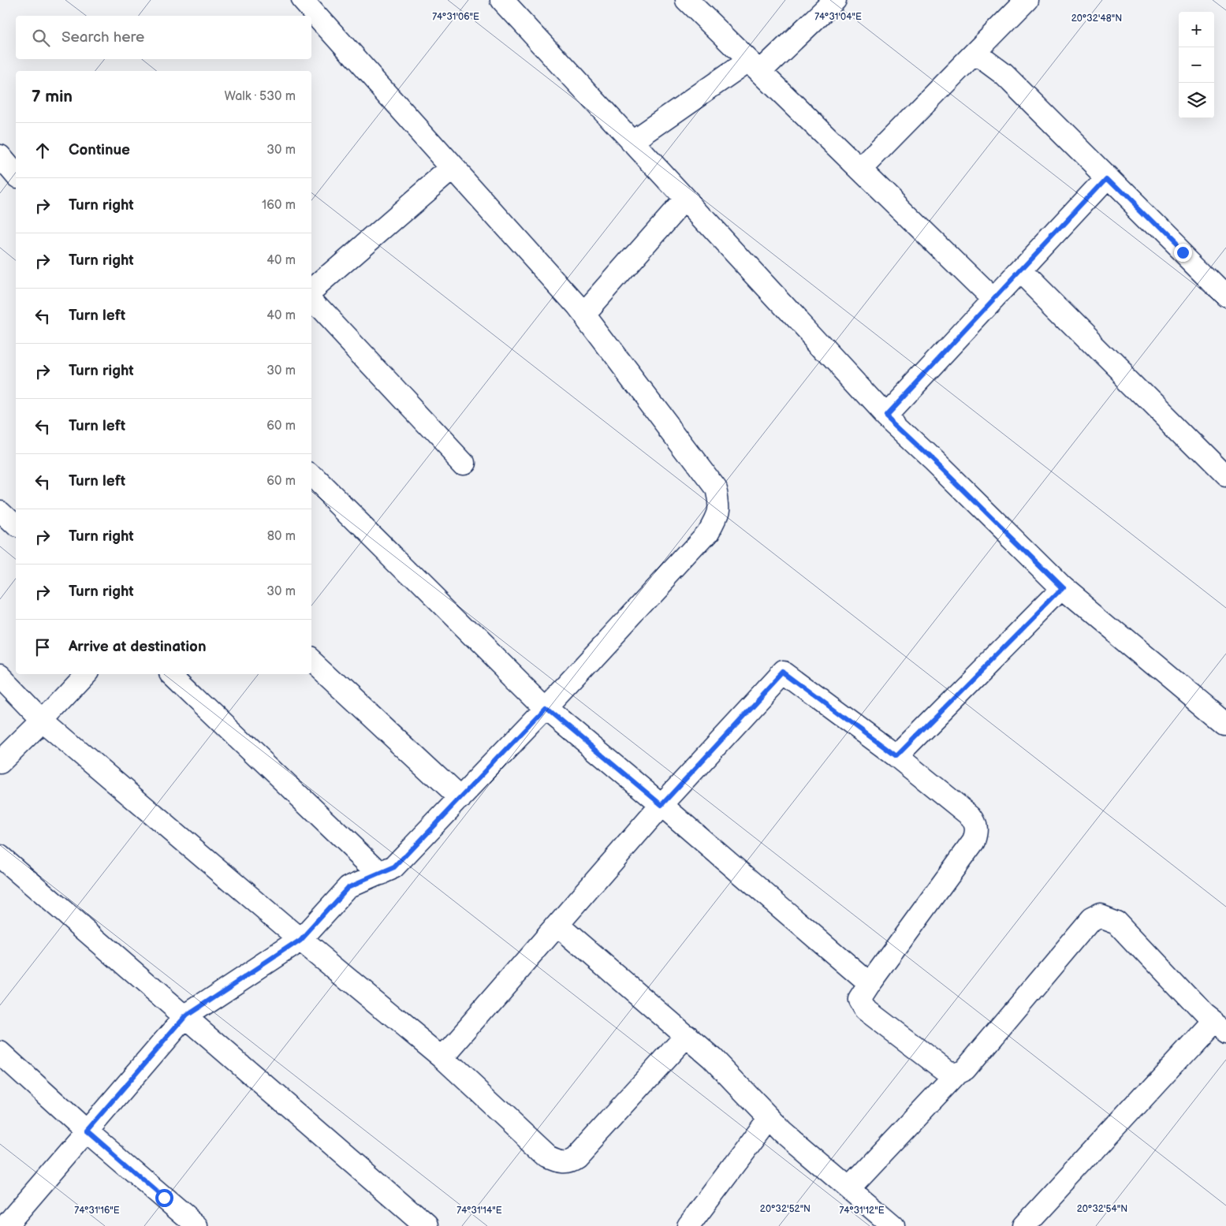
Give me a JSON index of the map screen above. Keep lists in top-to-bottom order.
{
  "page": {
    "map_buttons": ["+", "−"],
    "search": "Search here",
    "heading": ["7 min", "Walk · 530 m"],
    "list": [
      ["Continue", "30 m"],
      ["Turn right", "160 m"],
      ["Turn right", "40 m"],
      ["Turn left", "40 m"],
      ["Turn right", "30 m"],
      ["Turn left", "60 m"],
      ["Turn left", "60 m"],
      ["Turn right", "80 m"],
      ["Turn right", "30 m"],
      "Arrive at destination"
    ]
  },
  "coordinates": [
    "74°31'06\"E",
    "74°31'04\"E",
    "20°32'48\"N",
    "20°32'52\"N",
    "20°32'54\"N",
    "74°31'16\"E",
    "74°31'14\"E",
    "74°31'12\"E"
  ]
}
